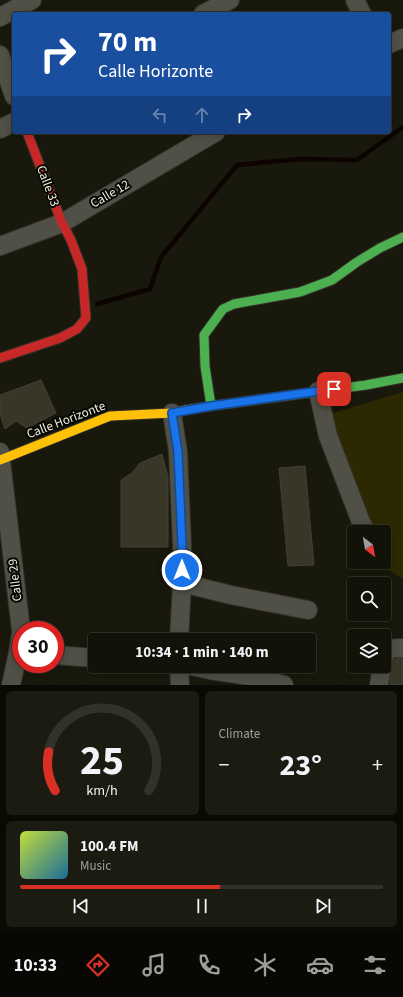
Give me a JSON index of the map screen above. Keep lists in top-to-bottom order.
{
  "streets": {
    "street": [
      "Calle 33",
      "Calle 12",
      "Calle Horizonte",
      "Calle 29"
    ]
  },
  "crossings": [
    ["Calle 33", "Calle 12"],
    ["Calle Horizonte", "Calle 29"]
  ],
  "north": "bottom right",
  "page": {
    "turn": ["70 m", "Calle Horizonte"],
    "limit": "30",
    "trip": "10:34 · 1 min · 140 m",
    "tile": "Climate",
    "heat": ["−", "23°", "+"],
    "song": ["100.4 FM", "Music"],
    "tabs": "10:33",
    "gauge": ["25", "km/h"]
  }
}
